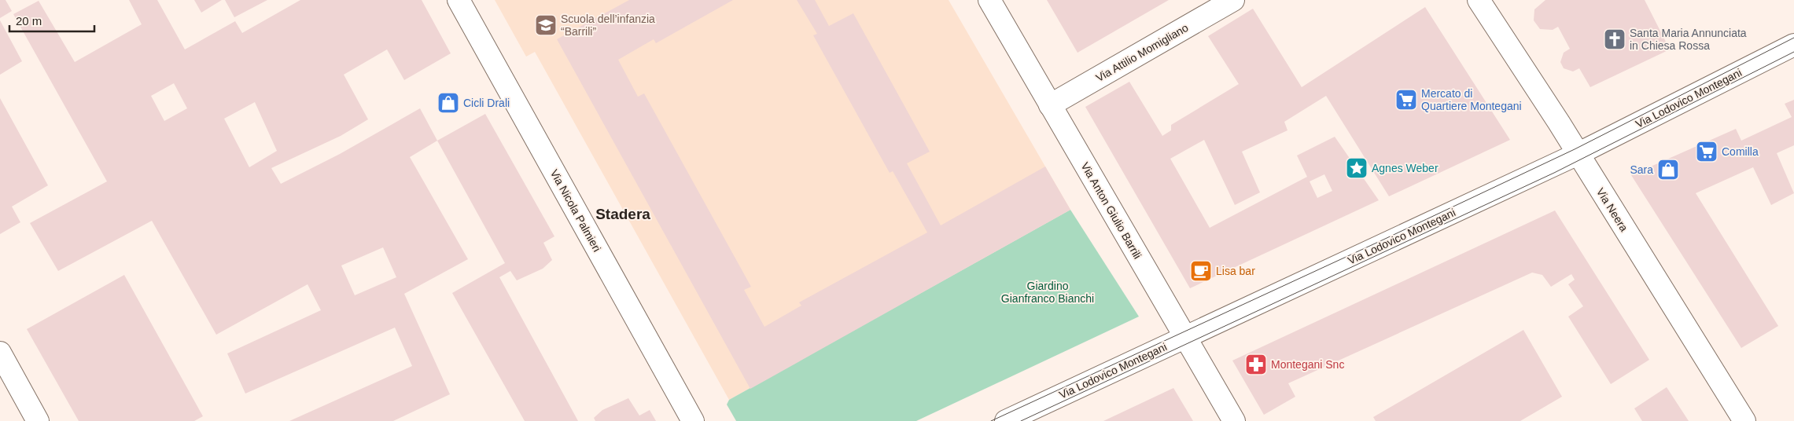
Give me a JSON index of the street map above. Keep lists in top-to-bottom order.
{
  "streets": {
    "street": [
      "Via Attilio Momigliano",
      "Via Lodovico Montegani",
      "Via Neera",
      "Via Nicola Palmieri",
      "Via Anton Giulio Barrili"
    ]
  },
  "crossings": [
    ["Via Attilio Momigliano", "Via Anton Giulio Barrili"],
    ["Via Lodovico Montegani", "Via Neera"],
    ["Via Lodovico Montegani", "Via Anton Giulio Barrili"]
  ],
  "districts": ["Stadera"],
  "parks": ["Giardino Gianfranco Bianchi"],
  "places": {
    "school or university": ["Scuola dell’infanzia “Barrili”"],
    "church": ["Santa Maria Annunciata in Chiesa Rossa"],
    "supermarket": ["Mercato di Quartiere Montegani", "Comilla"],
    "shop": ["Cicli Drali", "Sara"],
    "place": ["Agnes Weber"],
    "cafe": ["Lisa bar"],
    "pharmacy": ["Montegani Snc"]
  },
  "scale_bar": "20 m"
}
